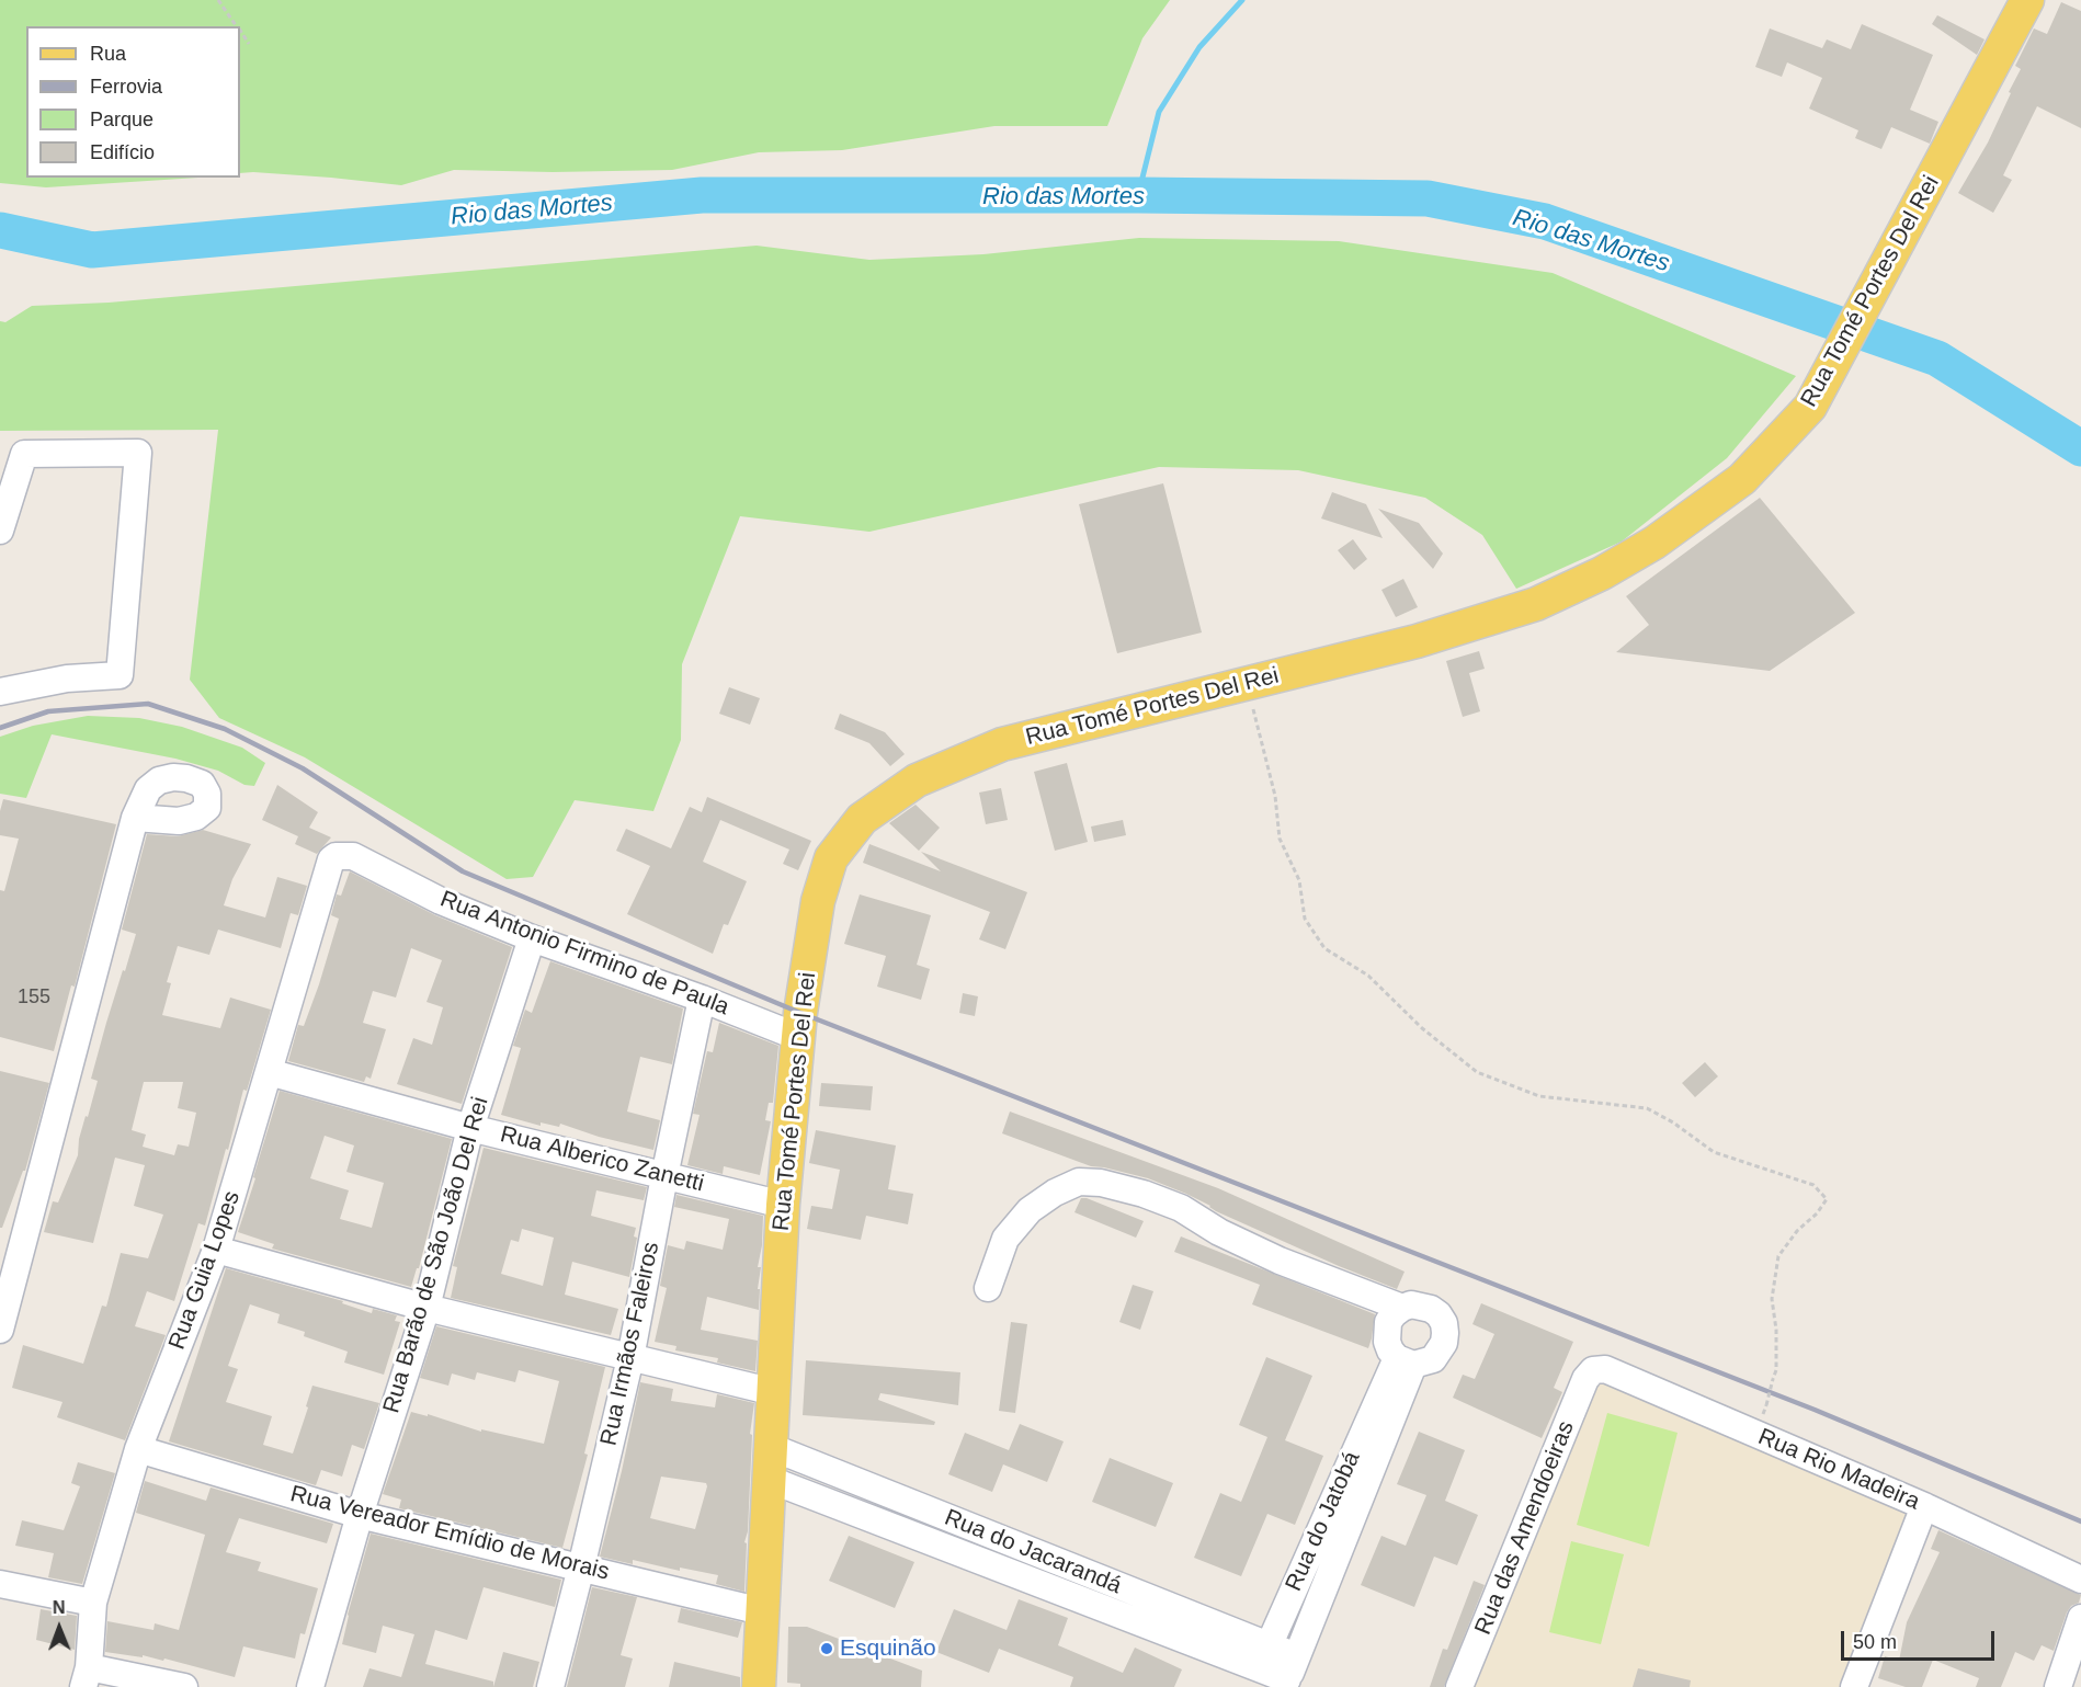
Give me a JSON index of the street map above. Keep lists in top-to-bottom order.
{
  "streets": {
    "main road": ["Rua Tomé Portes Del Rei"],
    "street": [
      "Rua Antonio Firmino de Paula",
      "Rua Alberico Zanetti",
      "Rua Barão de São João Del Rei",
      "Rua Guia Lopes",
      "Rua Irmãos Faleiros",
      "Rua Rio Madeira",
      "Rua do Jatobá",
      "Rua das Amendoeiras",
      "Rua Vereador Emídio de Morais",
      "Rua do Jacarandá"
    ]
  },
  "crossings": [
    ["Rua Tomé Portes Del Rei", "Rua Antonio Firmino de Paula"],
    ["Rua Tomé Portes Del Rei", "Rua Alberico Zanetti"],
    ["Rua Tomé Portes Del Rei", "Rua Vereador Emídio de Morais"],
    ["Rua Tomé Portes Del Rei", "Rua do Jacarandá"],
    ["Rua Antonio Firmino de Paula", "Rua Barão de São João Del Rei"],
    ["Rua Antonio Firmino de Paula", "Rua Guia Lopes"],
    ["Rua Antonio Firmino de Paula", "Rua Irmãos Faleiros"],
    ["Rua Alberico Zanetti", "Rua Barão de São João Del Rei"],
    ["Rua Alberico Zanetti", "Rua Guia Lopes"],
    ["Rua Alberico Zanetti", "Rua Irmãos Faleiros"],
    ["Rua Barão de São João Del Rei", "Rua Vereador Emídio de Morais"],
    ["Rua Guia Lopes", "Rua Vereador Emídio de Morais"],
    ["Rua Irmãos Faleiros", "Rua Vereador Emídio de Morais"],
    ["Rua Rio Madeira", "Rua das Amendoeiras"],
    ["Rua do Jatobá", "Rua do Jacarandá"]
  ],
  "water": ["Rio das Mortes"],
  "places": ["Esquinão"],
  "house_numbers": ["155"],
  "legend": [
    "Rua",
    "Ferrovia",
    "Parque",
    "Edifício"
  ],
  "scale_bar": "50 m",
  "north": "top"
}
